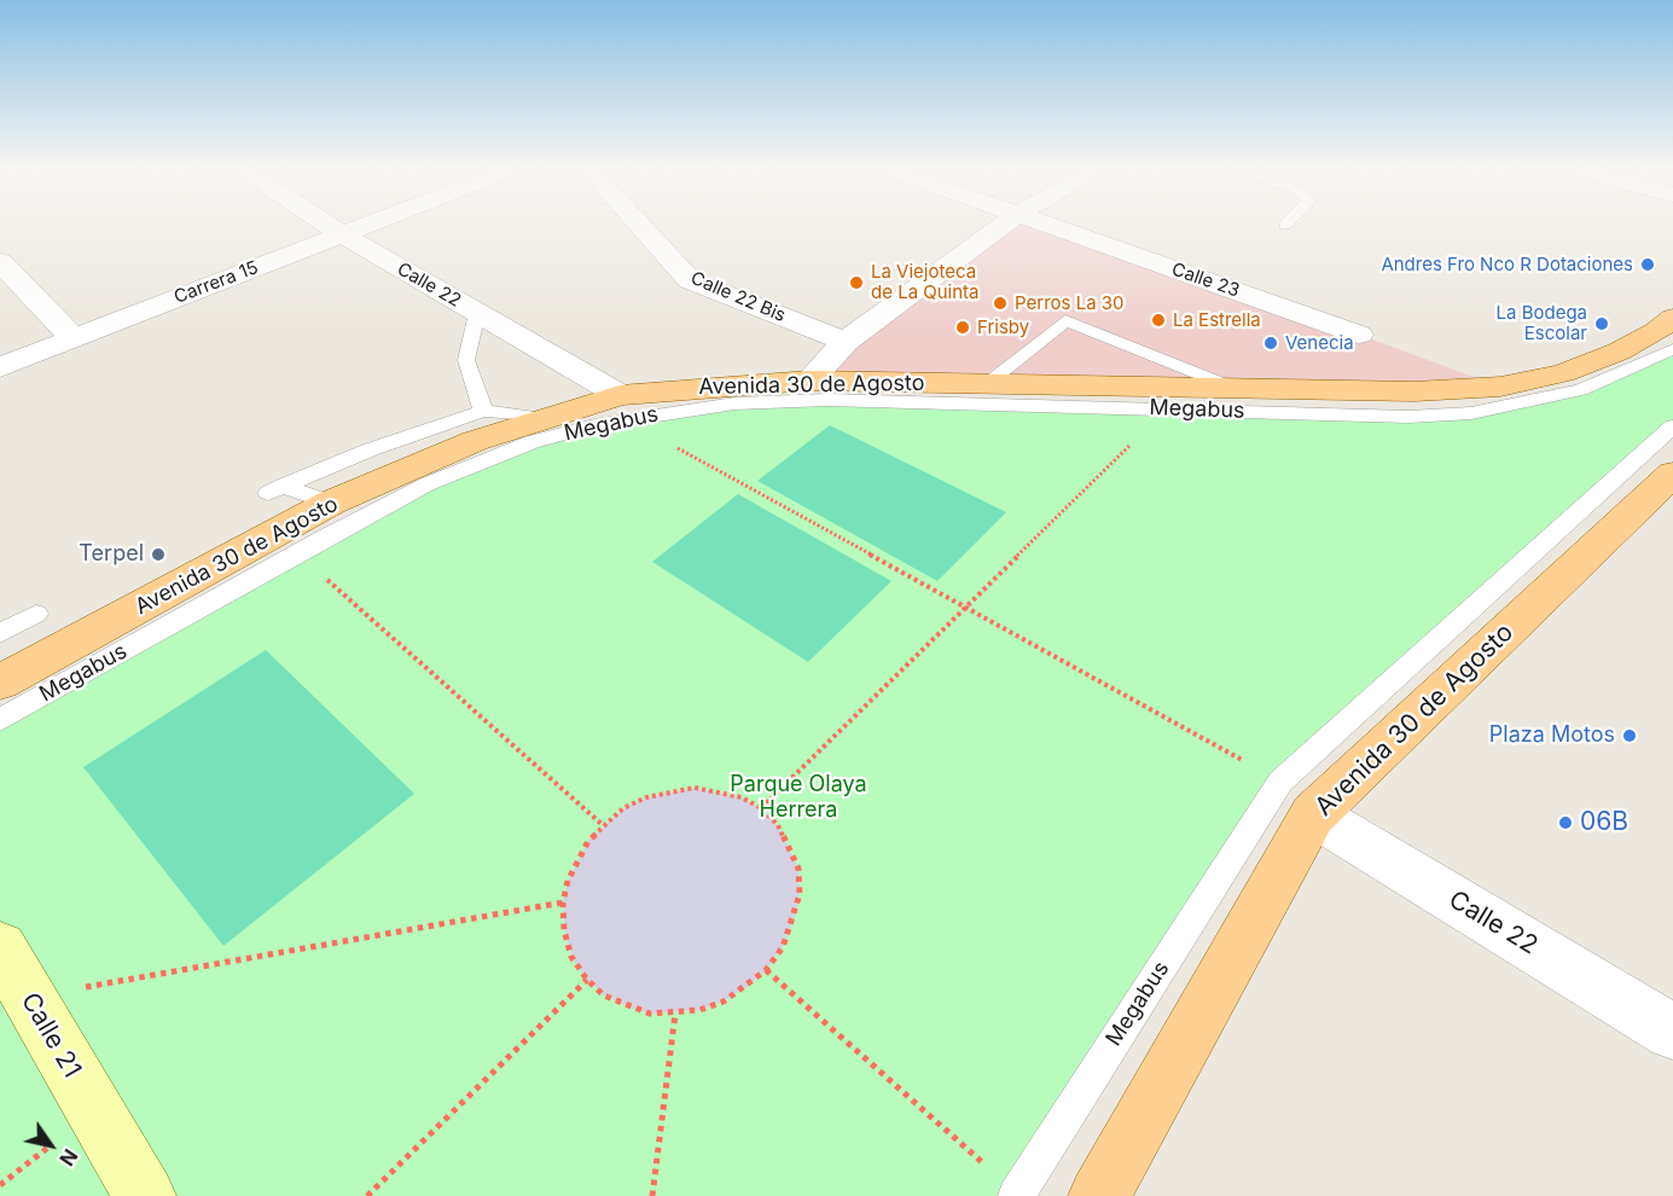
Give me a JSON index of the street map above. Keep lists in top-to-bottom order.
{
  "streets": {
    "main road": ["Avenida 30 de Agosto", "Calle 21"],
    "street": [
      "Calle 23",
      "Carrera 15",
      "Calle 22",
      "Calle 22 Bis"
    ],
    "lane": ["Megabus"]
  },
  "crossings": [
    ["Carrera 15", "Calle 22"],
    ["Calle 22", "Avenida 30 de Agosto"],
    ["Calle 22", "Megabus"],
    ["Avenida 30 de Agosto", "Megabus"]
  ],
  "parks": ["Parque Olaya Herrera"],
  "places": [
    "Andres Fro Nco R Dotaciones",
    "La Viejoteca de La Quinta",
    "Perros La 30",
    "La Estrella",
    "La Bodega Escolar",
    "Frisby",
    "Venecia",
    "Terpel",
    "Plaza Motos",
    "06B"
  ],
  "north": "bottom right"
}
